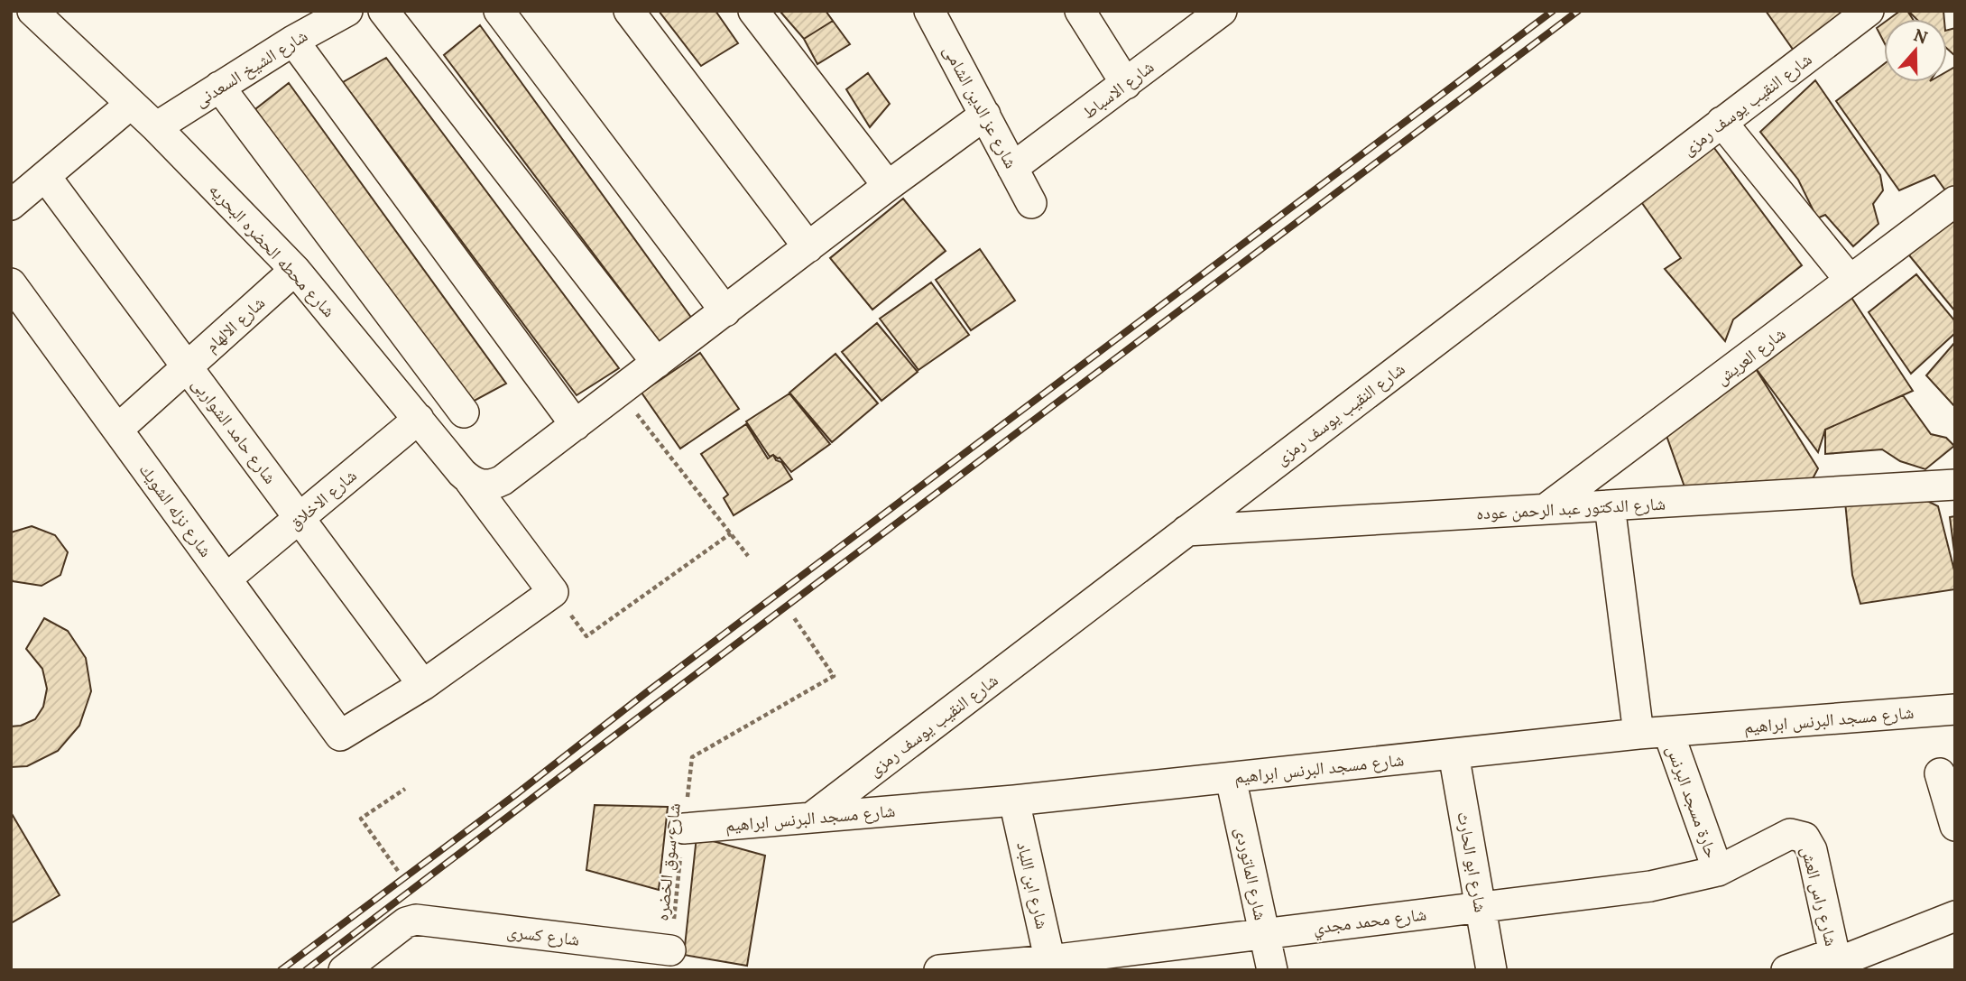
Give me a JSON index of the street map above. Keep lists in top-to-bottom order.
{
  "streets": {
    "street": [
      "شارع الشيخ السعدنى",
      "شارع الاسباط",
      "شارع النقيب يوسف رمزى",
      "شارع عز الدين الشامى",
      "شارع محطه الحضره البحريه",
      "شارع الالهام",
      "شارع العريش",
      "شارع حامد الشواربى",
      "شارع الاخلاق",
      "شارع الدكتور عبد الرحمن عوده",
      "شارع نزله الشويك",
      "شارع مسجد البرنس ابراهيم",
      "حارة مسجد البرنس",
      "شارع ابو الحارث",
      "شارع الماتوردى",
      "شارع ابن اللباد",
      "شارع راس العش",
      "شارع محمد مجدي",
      "شارع كسرى"
    ],
    "path": ["شارع سوق الخضره"]
  },
  "crossings": [
    ["شارع الشيخ السعدنى", "شارع محطه الحضره البحريه"],
    ["شارع الاسباط", "شارع عز الدين الشامى"],
    ["شارع النقيب يوسف رمزى", "شارع الدكتور عبد الرحمن عوده"],
    ["شارع النقيب يوسف رمزى", "شارع مسجد البرنس ابراهيم"],
    ["شارع محطه الحضره البحريه", "شارع الالهام"],
    ["شارع محطه الحضره البحريه", "شارع الاخلاق"],
    ["شارع الالهام", "شارع حامد الشواربى"],
    ["شارع الالهام", "شارع نزله الشويك"],
    ["شارع العريش", "شارع الدكتور عبد الرحمن عوده"],
    ["شارع حامد الشواربى", "شارع الاخلاق"],
    ["شارع حامد الشواربى", "شارع نزله الشويك"],
    ["شارع الاخلاق", "شارع نزله الشويك"],
    ["شارع مسجد البرنس ابراهيم", "حارة مسجد البرنس"],
    ["شارع مسجد البرنس ابراهيم", "شارع سوق الخضره"],
    ["شارع مسجد البرنس ابراهيم", "شارع ابو الحارث"],
    ["شارع مسجد البرنس ابراهيم", "شارع الماتوردى"],
    ["شارع مسجد البرنس ابراهيم", "شارع ابن اللباد"],
    ["حارة مسجد البرنس", "شارع محمد مجدي"],
    ["شارع سوق الخضره", "شارع كسرى"],
    ["شارع ابو الحارث", "شارع محمد مجدي"],
    ["شارع الماتوردى", "شارع محمد مجدي"],
    ["شارع ابن اللباد", "شارع محمد مجدي"],
    ["شارع راس العش", "شارع محمد مجدي"]
  ],
  "north": "top"
}
